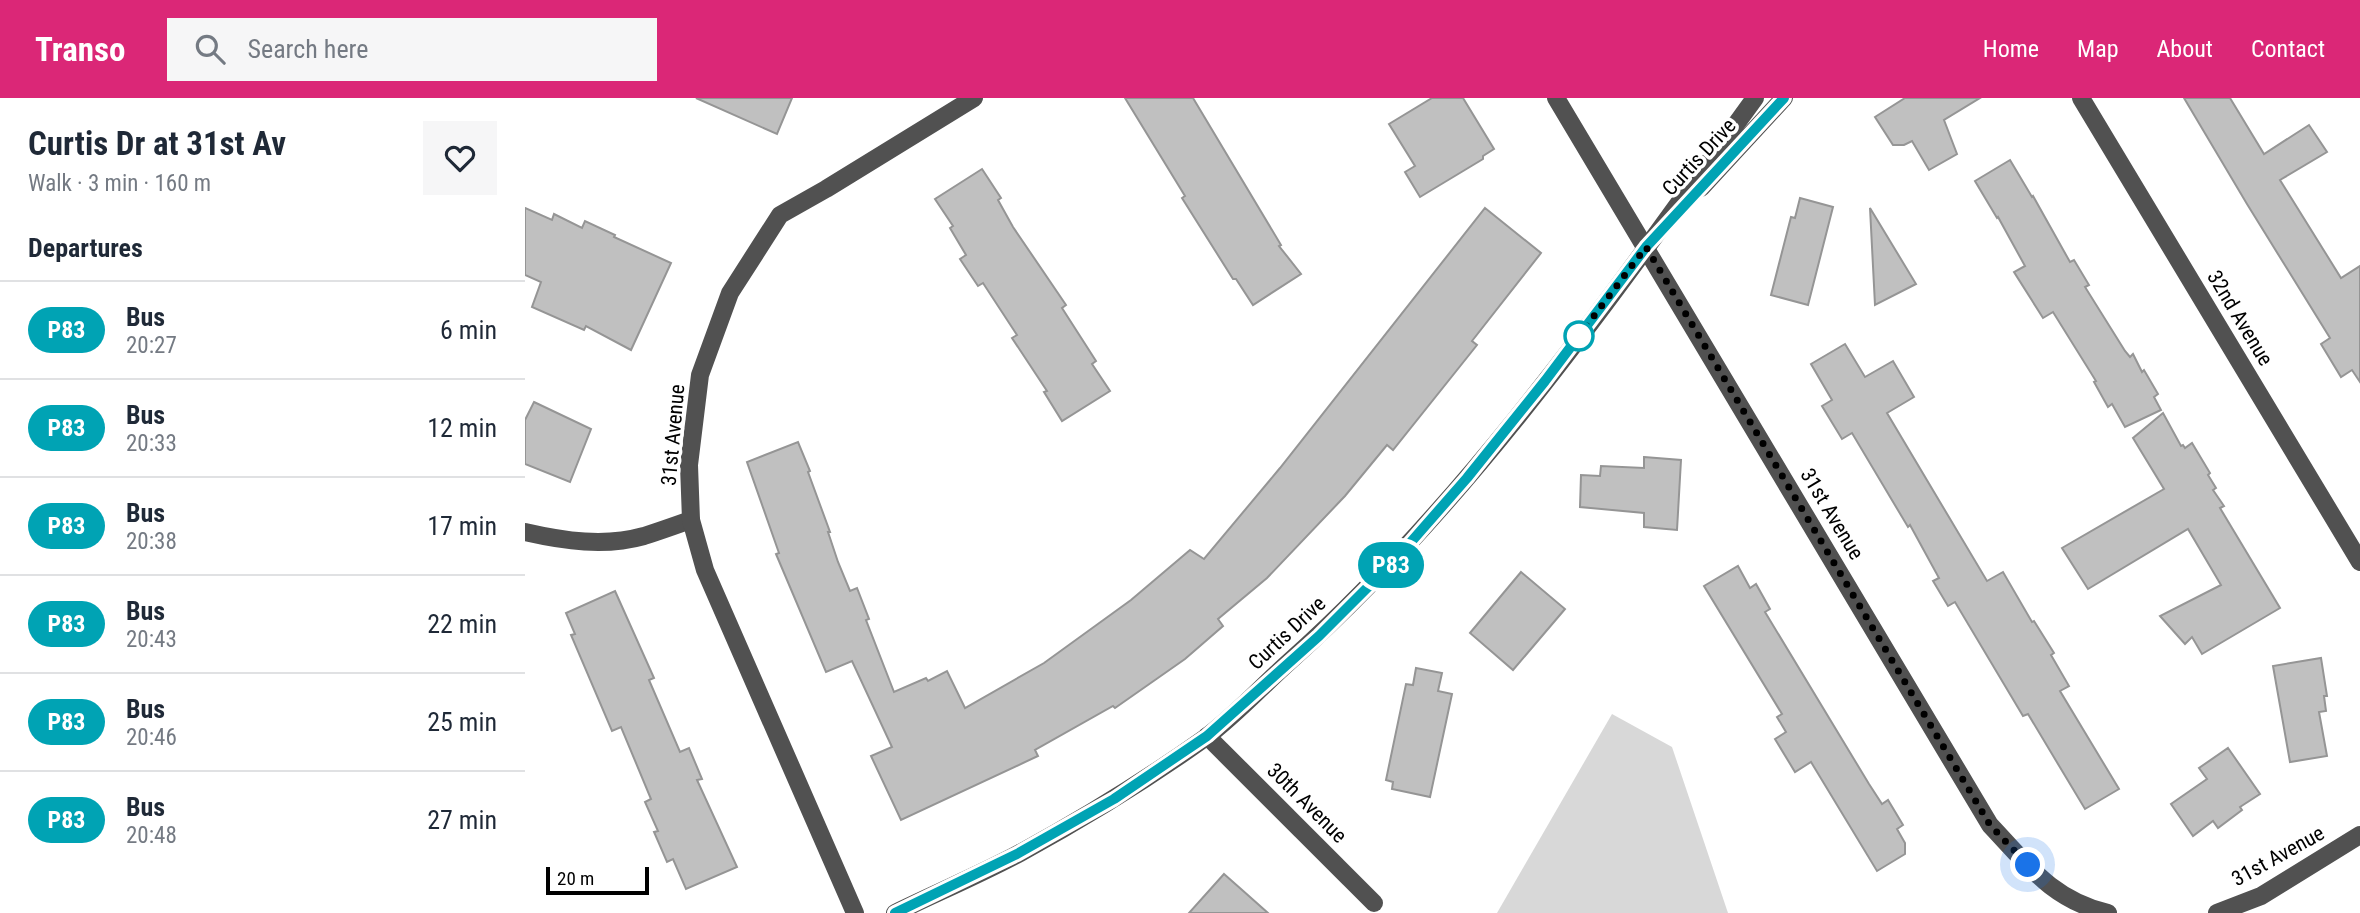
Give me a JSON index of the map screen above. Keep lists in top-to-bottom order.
{
  "streets": {
    "street": [
      "Curtis Drive",
      "32nd Avenue",
      "31st Avenue",
      "30th Avenue"
    ]
  },
  "crossings": [
    ["Curtis Drive", "31st Avenue"],
    ["Curtis Drive", "30th Avenue"]
  ],
  "lines": ["bus line P83"],
  "scale_bar": "20 m",
  "page": {
    "header": "Transo",
    "search": "Search here",
    "nav": [
      "Home",
      "Map",
      "About",
      "Contact"
    ],
    "heading": [
      ["Curtis Dr at 31st Av", "Walk · 3 min · 160 m"],
      "Departures"
    ],
    "on_map": "P83",
    "list": [
      {
        "mark": "P83",
        "name": "Bus",
        "note": "20:27",
        "value": "6 min"
      },
      {
        "mark": "P83",
        "name": "Bus",
        "note": "20:33",
        "value": "12 min"
      },
      {
        "mark": "P83",
        "name": "Bus",
        "note": "20:38",
        "value": "17 min"
      },
      {
        "mark": "P83",
        "name": "Bus",
        "note": "20:43",
        "value": "22 min"
      },
      {
        "mark": "P83",
        "name": "Bus",
        "note": "20:46",
        "value": "25 min"
      },
      {
        "mark": "P83",
        "name": "Bus",
        "note": "20:48",
        "value": "27 min"
      }
    ],
    "scale": "20 m"
  }
}
